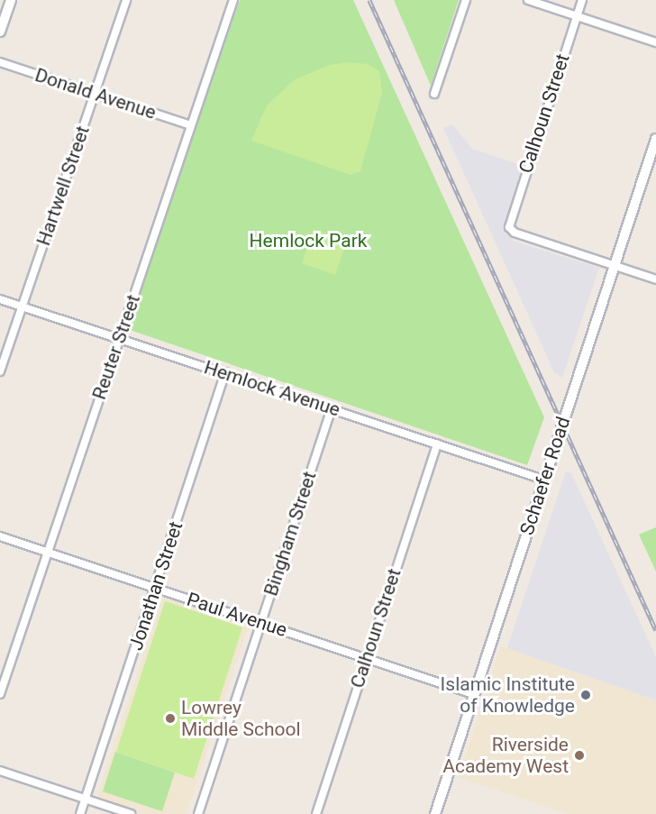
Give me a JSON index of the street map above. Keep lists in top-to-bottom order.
{
  "streets": {
    "main road": ["Schaefer Road"],
    "street": [
      "Donald Avenue",
      "Calhoun Street",
      "Hartwell Street",
      "Reuter Street",
      "Hemlock Avenue",
      "Bingham Street",
      "Jonathan Street",
      "Paul Avenue"
    ]
  },
  "crossings": [
    ["Donald Avenue", "Hartwell Street"],
    ["Donald Avenue", "Reuter Street"],
    ["Calhoun Street", "Hemlock Avenue"],
    ["Calhoun Street", "Schaefer Road"],
    ["Calhoun Street", "Paul Avenue"],
    ["Hartwell Street", "Hemlock Avenue"],
    ["Reuter Street", "Hemlock Avenue"],
    ["Reuter Street", "Paul Avenue"],
    ["Hemlock Avenue", "Schaefer Road"],
    ["Hemlock Avenue", "Bingham Street"],
    ["Hemlock Avenue", "Jonathan Street"],
    ["Schaefer Road", "Paul Avenue"],
    ["Bingham Street", "Paul Avenue"],
    ["Jonathan Street", "Paul Avenue"]
  ],
  "parks": ["Hemlock Park"],
  "places": ["Islamic Institute of Knowledge", "Lowrey Middle School", "Riverside Academy West"]
}
